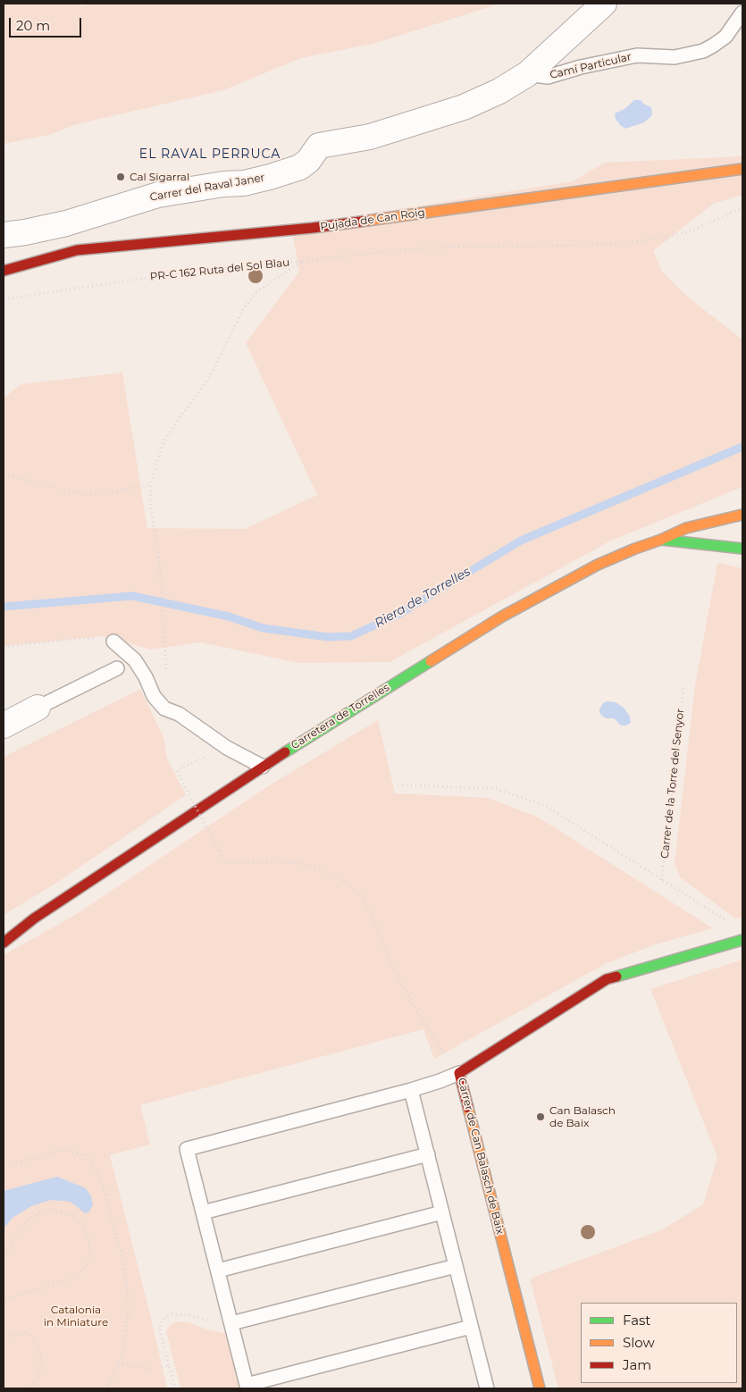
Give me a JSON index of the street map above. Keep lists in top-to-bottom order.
{
  "streets": {
    "street": [
      "Carrer del Raval Janer",
      "Pujada de Can Roig",
      "Carretera de Torrelles",
      "Carrer de Can Balasch de Baix"
    ],
    "lane": ["Camí Particular"],
    "path": ["PR-C 162 Ruta del Sol Blau", "Carrer de la Torre del Senyor"]
  },
  "crossings": [
    ["Camí Particular", "Carrer del Raval Janer"]
  ],
  "districts": ["EL RAVAL PERRUCA"],
  "water": ["Riera de Torrelles"],
  "parks": ["Catalonia in Miniature"],
  "places": ["Cal Sigarral", "Can Balasch de Baix"],
  "legend": ["Fast", "Slow", "Jam"],
  "scale_bar": "20 m"
}
